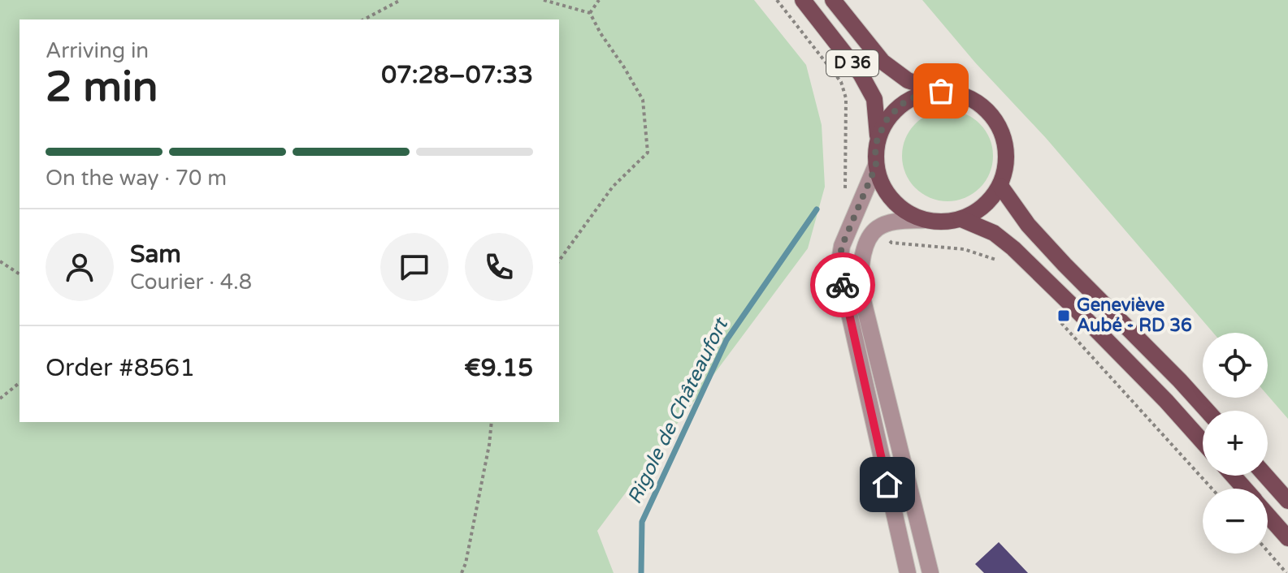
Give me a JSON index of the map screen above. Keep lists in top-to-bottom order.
{
  "streets": {
    "main road": ["D 36"]
  },
  "water": ["Rigole de Châteaufort"],
  "places": {
    "transit": ["Geneviève Aubé - RD 36"]
  },
  "page": {
    "heading": ["2 min", "Arriving in", "07:28–07:33"],
    "panel": [
      "Sam",
      "Courier · 4.8",
      "Order #8561",
      "€9.15"
    ],
    "bar": "On the way · 70 m",
    "map_buttons": ["+", "−"]
  }
}
